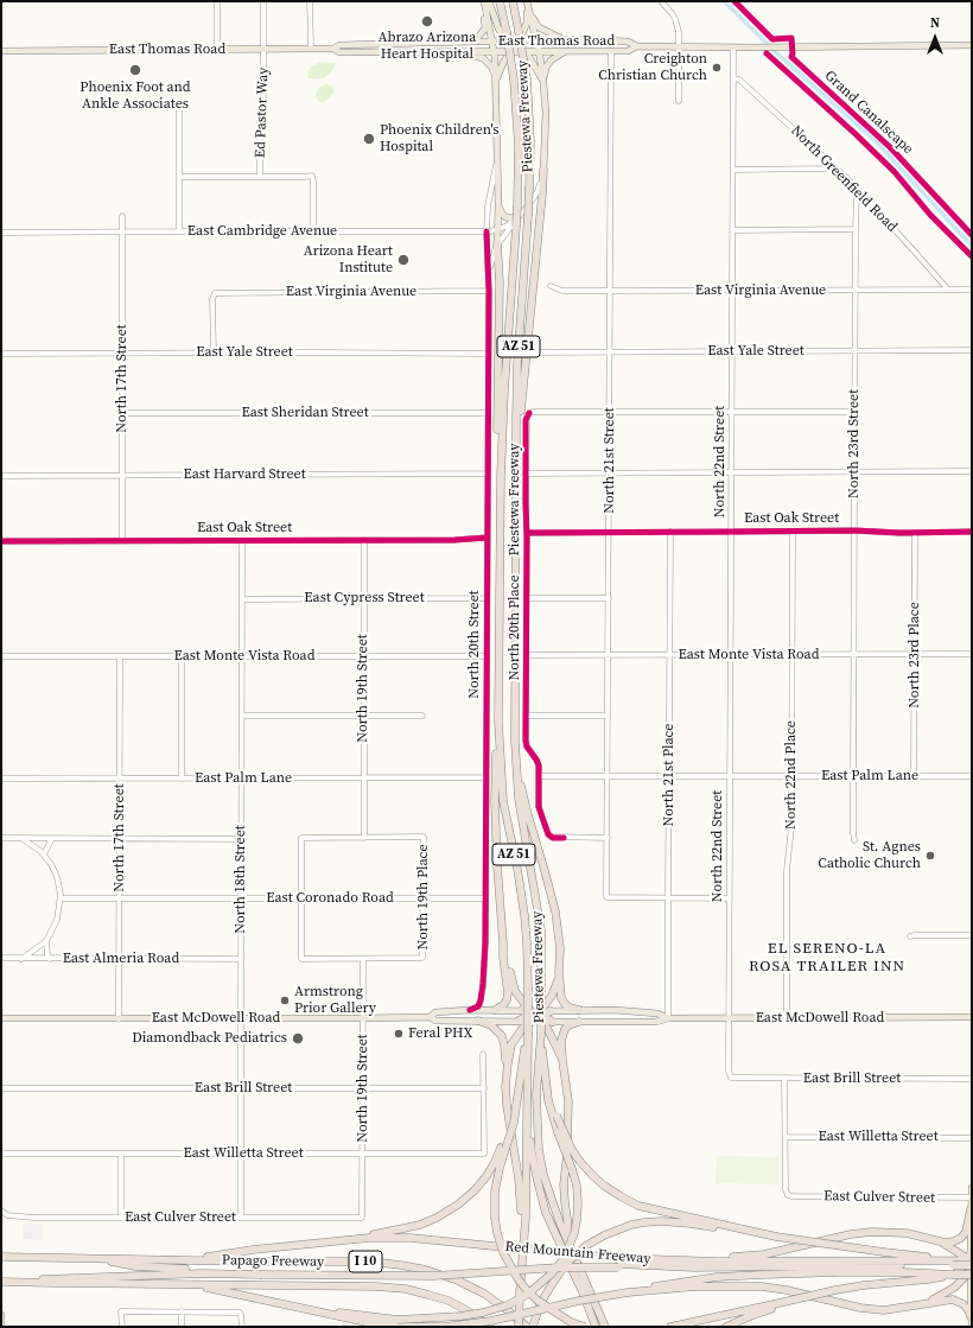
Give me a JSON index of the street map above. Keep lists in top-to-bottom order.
{
  "streets": {
    "highway": [
      "Piestewa Freeway",
      "AZ 51",
      "Red Mountain Freeway",
      "Papago Freeway",
      "I 10"
    ],
    "main road": ["East Thomas Road", "North 20th Street", "East McDowell Road"],
    "street": [
      "Ed Pastor Way",
      "North Greenfield Road",
      "East Cambridge Avenue",
      "East Virginia Avenue",
      "East Yale Street",
      "North 17th Street",
      "East Sheridan Street",
      "North 23rd Street",
      "North 21st Street",
      "North 22nd Street",
      "East Harvard Street",
      "East Oak Street",
      "East Cypress Street",
      "North 20th Place",
      "East Monte Vista Road",
      "North 23rd Place",
      "North 19th Street",
      "North 21st Place",
      "North 22nd Place",
      "East Palm Lane",
      "North 18th Street",
      "North 19th Place",
      "East Coronado Road",
      "East Almeria Road",
      "East Brill Street",
      "East Willetta Street",
      "East Culver Street"
    ],
    "cycle path": ["Grand Canalscape"]
  },
  "crossings": [
    ["East Thomas Road", "Ed Pastor Way"],
    ["East Thomas Road", "North 21st Street"],
    ["East Thomas Road", "North 22nd Street"],
    ["East Thomas Road", "North 20th Street"],
    ["North Greenfield Road", "East Virginia Avenue"],
    ["North Greenfield Road", "North 23rd Street"],
    ["North Greenfield Road", "North 22nd Street"],
    ["East Cambridge Avenue", "North 17th Street"],
    ["East Cambridge Avenue", "North 20th Street"],
    ["East Virginia Avenue", "East Yale Street"],
    ["East Virginia Avenue", "North 23rd Street"],
    ["East Virginia Avenue", "North 21st Street"],
    ["East Virginia Avenue", "North 22nd Street"],
    ["East Virginia Avenue", "North 20th Street"],
    ["East Yale Street", "North 17th Street"],
    ["East Yale Street", "North 23rd Street"],
    ["East Yale Street", "North 21st Street"],
    ["East Yale Street", "North 22nd Street"],
    ["East Yale Street", "North 20th Street"],
    ["North 17th Street", "East Sheridan Street"],
    ["North 17th Street", "East Harvard Street"],
    ["North 17th Street", "East Oak Street"],
    ["North 17th Street", "East Monte Vista Road"],
    ["North 17th Street", "East Palm Lane"],
    ["North 17th Street", "East Coronado Road"],
    ["North 17th Street", "East Almeria Road"],
    ["North 17th Street", "East McDowell Road"],
    ["East Sheridan Street", "North 20th Street"],
    ["North 23rd Street", "East Oak Street"],
    ["North 23rd Street", "East Monte Vista Road"],
    ["North 23rd Street", "East Palm Lane"],
    ["North 21st Street", "East Oak Street"],
    ["North 21st Street", "North 20th Place"],
    ["North 21st Street", "East Monte Vista Road"],
    ["North 21st Street", "North 21st Place"],
    ["North 21st Street", "East Palm Lane"],
    ["North 22nd Street", "East Oak Street"],
    ["North 22nd Street", "East Monte Vista Road"],
    ["North 22nd Street", "East Palm Lane"],
    ["North 22nd Street", "East McDowell Road"],
    ["North 22nd Street", "East Brill Street"],
    ["East Harvard Street", "North 20th Street"],
    ["East Oak Street", "North 20th Place"],
    ["East Oak Street", "North 20th Street"],
    ["East Oak Street", "North 23rd Place"],
    ["East Oak Street", "North 19th Street"],
    ["East Oak Street", "North 21st Place"],
    ["East Oak Street", "North 22nd Place"],
    ["East Oak Street", "North 18th Street"],
    ["East Cypress Street", "North 20th Street"],
    ["East Cypress Street", "North 19th Street"],
    ["East Cypress Street", "North 18th Street"],
    ["North 20th Place", "East Monte Vista Road"],
    ["North 20th Place", "East Palm Lane"],
    ["North 20th Street", "East Monte Vista Road"],
    ["North 20th Street", "East Palm Lane"],
    ["North 20th Street", "East Coronado Road"],
    ["North 20th Street", "East McDowell Road"],
    ["East Monte Vista Road", "North 23rd Place"],
    ["East Monte Vista Road", "North 19th Street"],
    ["East Monte Vista Road", "North 21st Place"],
    ["East Monte Vista Road", "North 22nd Place"],
    ["East Monte Vista Road", "North 18th Street"],
    ["North 23rd Place", "East Palm Lane"],
    ["North 19th Street", "East Palm Lane"],
    ["North 19th Street", "North 19th Place"],
    ["North 19th Street", "East McDowell Road"],
    ["North 19th Street", "East Brill Street"],
    ["North 19th Street", "East Willetta Street"],
    ["North 19th Street", "East Culver Street"],
    ["North 21st Place", "East Palm Lane"],
    ["North 21st Place", "East McDowell Road"],
    ["North 22nd Place", "East Palm Lane"],
    ["North 22nd Place", "East McDowell Road"],
    ["East Palm Lane", "North 18th Street"],
    ["North 18th Street", "East Coronado Road"],
    ["North 18th Street", "East Almeria Road"],
    ["North 18th Street", "East McDowell Road"],
    ["North 18th Street", "East Brill Street"],
    ["North 18th Street", "East Willetta Street"],
    ["North 18th Street", "East Culver Street"],
    ["North 19th Place", "East Coronado Road"],
    ["East Brill Street", "East Willetta Street"],
    ["East Willetta Street", "East Culver Street"],
    ["Red Mountain Freeway", "Papago Freeway"]
  ],
  "districts": ["EL SERENO-LA ROSA TRAILER INN"],
  "places": [
    "Abrazo Arizona Heart Hospital",
    "Creighton Christian Church",
    "Phoenix Foot and Ankle Associates",
    "Phoenix Children's Hospital",
    "Arizona Heart Institute",
    "St. Agnes Catholic Church",
    "Armstrong Prior Gallery",
    "Feral PHX",
    "Diamondback Pediatrics"
  ],
  "north": "top"
}
